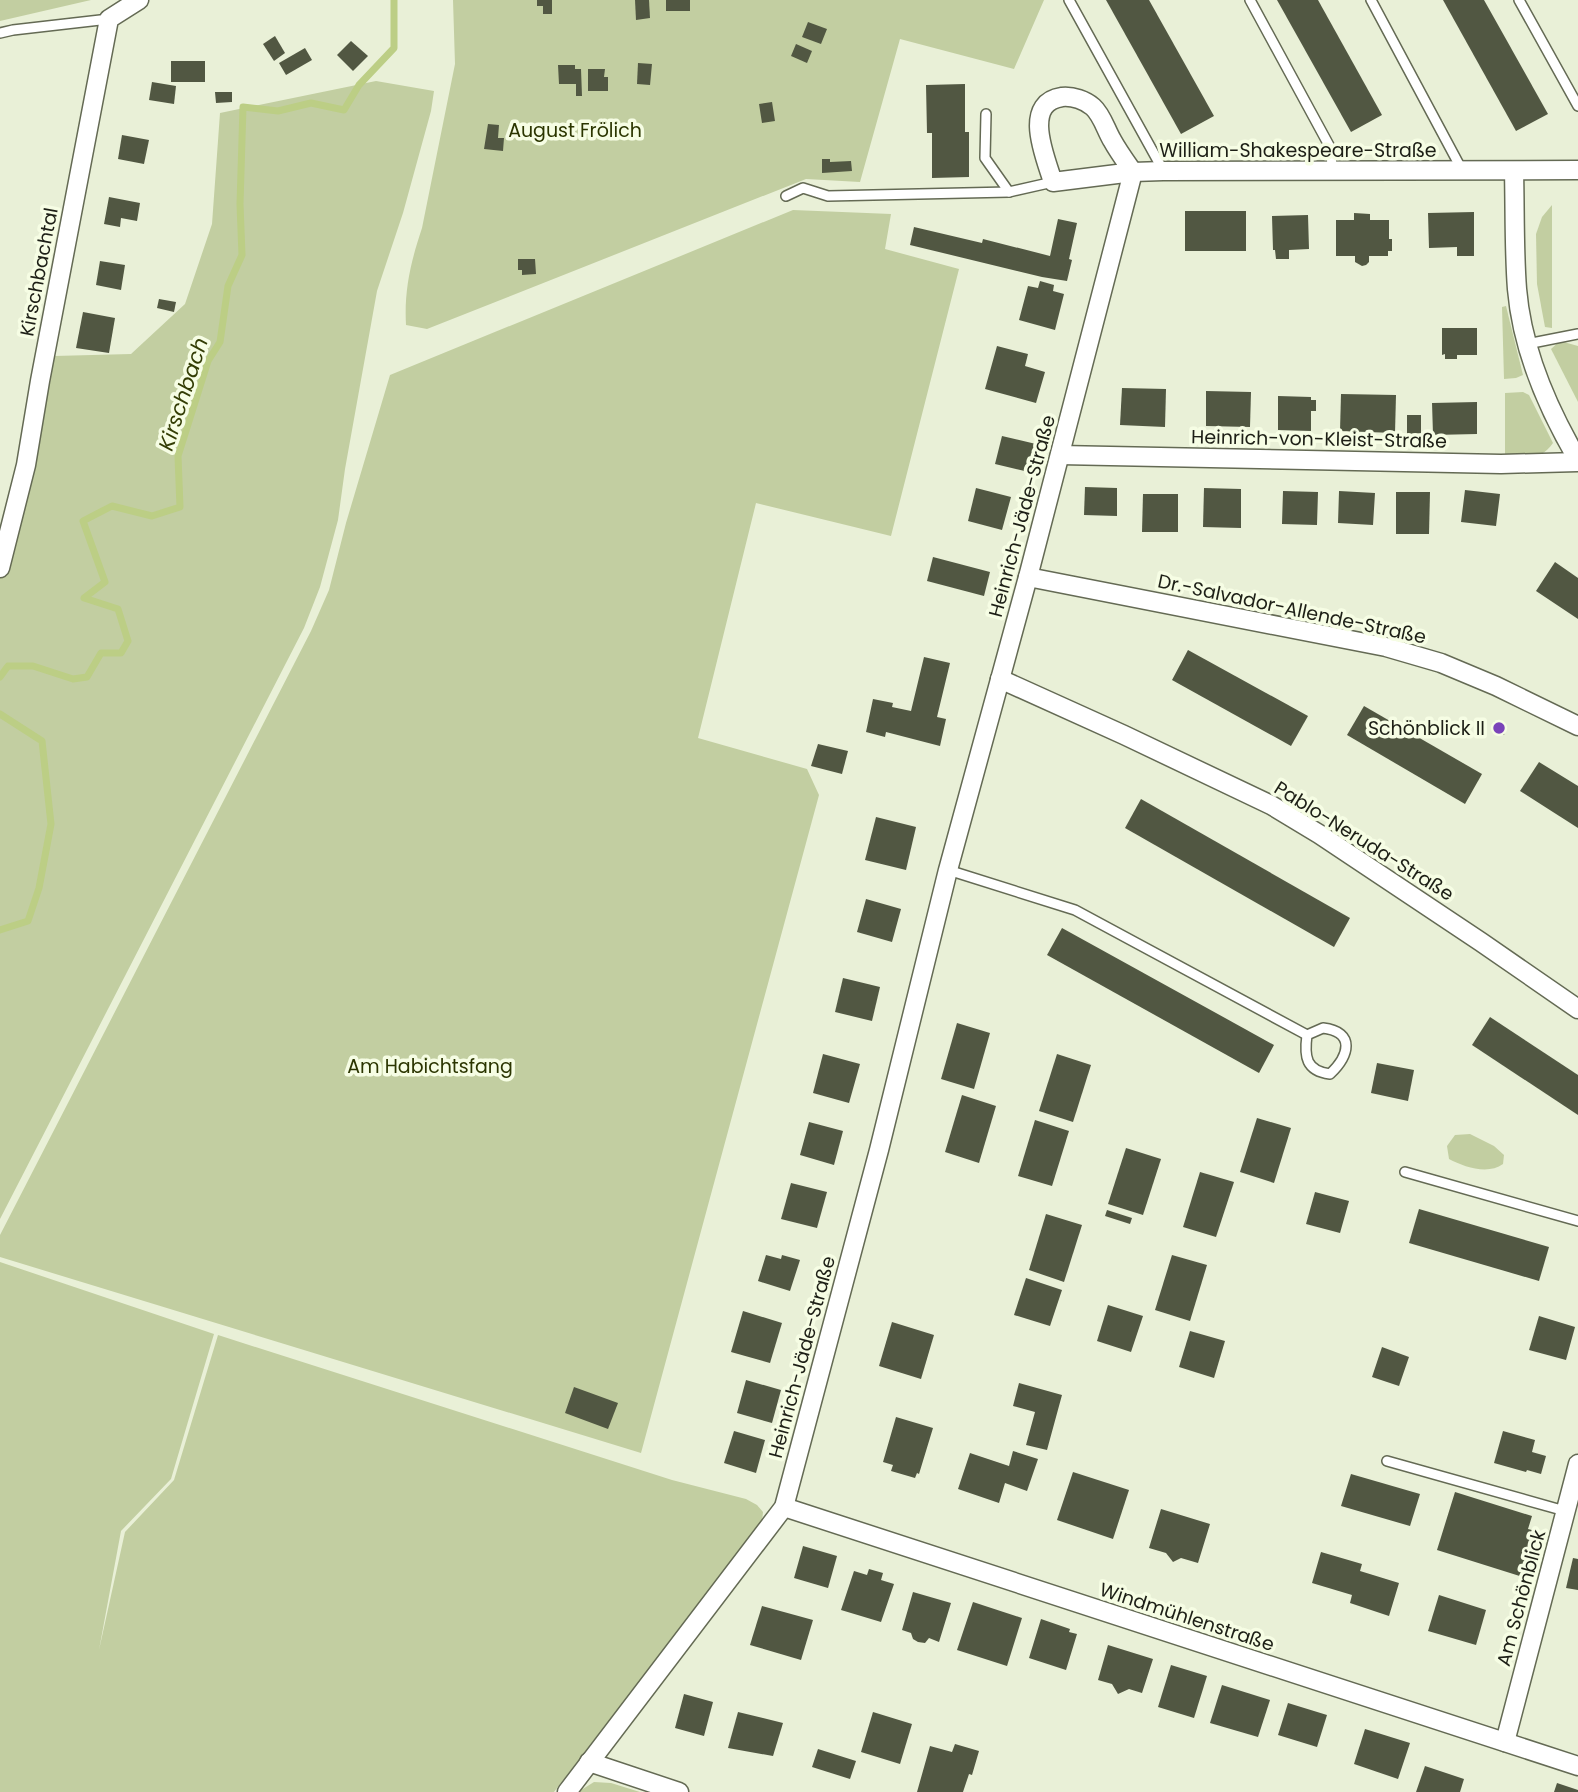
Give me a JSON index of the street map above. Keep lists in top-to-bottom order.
{
  "streets": {
    "street": [
      "William-Shakespeare-Straße",
      "Kirschbachtal",
      "Heinrich-von-Kleist-Straße",
      "Heinrich-Jäde-Straße",
      "Dr.-Salvador-Allende-Straße",
      "Pablo-Neruda-Straße",
      "Am Schönblick",
      "Windmühlenstraße"
    ]
  },
  "crossings": [
    ["William-Shakespeare-Straße", "Heinrich-Jäde-Straße"],
    ["Heinrich-von-Kleist-Straße", "Heinrich-Jäde-Straße"],
    ["Heinrich-Jäde-Straße", "Dr.-Salvador-Allende-Straße"],
    ["Heinrich-Jäde-Straße", "Pablo-Neruda-Straße"],
    ["Heinrich-Jäde-Straße", "Windmühlenstraße"],
    ["Am Schönblick", "Windmühlenstraße"]
  ],
  "water": ["Kirschbach"],
  "parks": ["August Frölich", "Am Habichtsfang"],
  "places": ["Schönblick II"]
}
